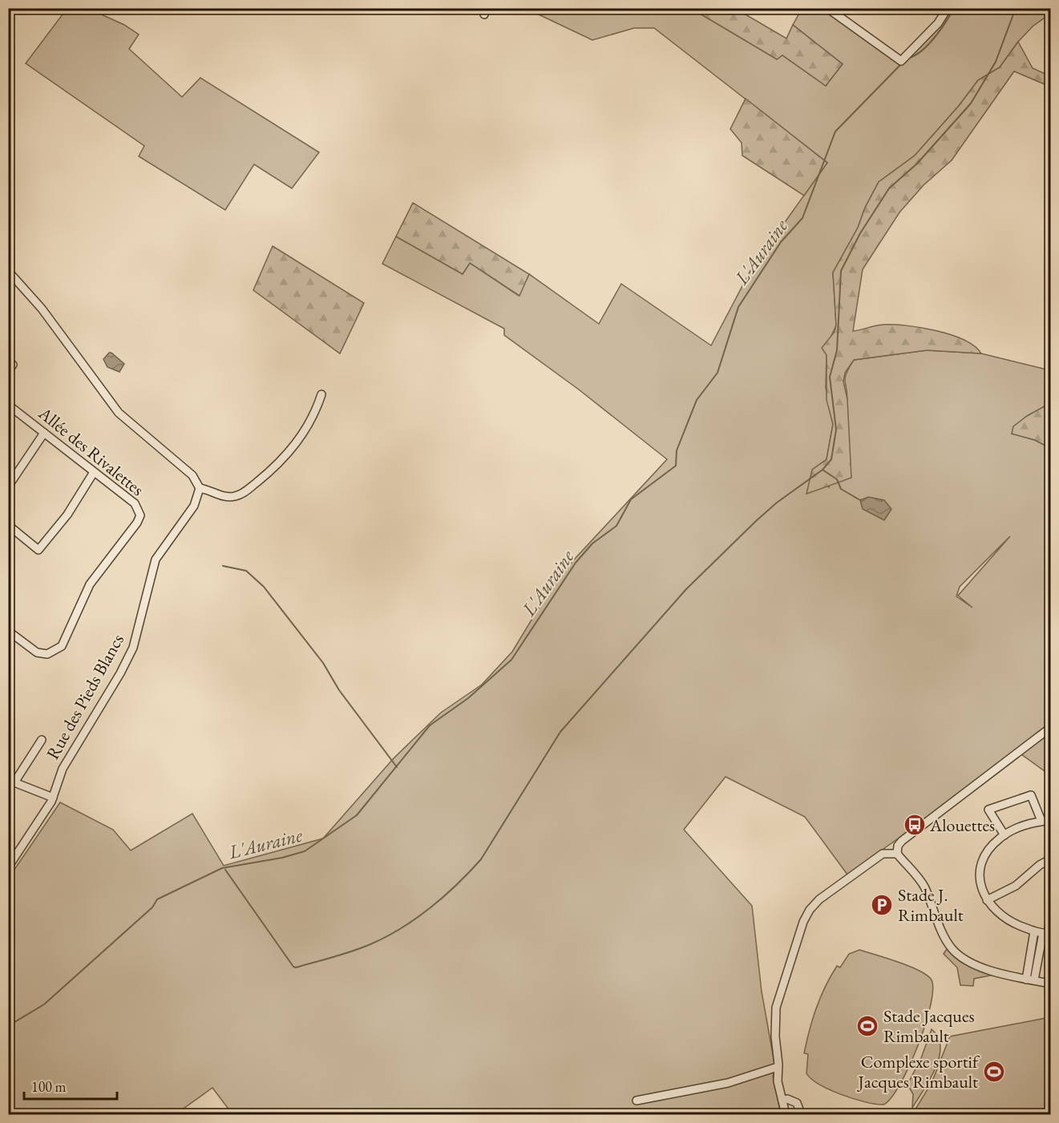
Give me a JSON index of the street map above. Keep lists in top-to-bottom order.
{
  "streets": {
    "street": ["Allée des Rivalettes", "Rue des Pieds Blancs"]
  },
  "water": ["L'Auraine"],
  "places": {
    "bus stop": ["Alouettes"],
    "parking": ["Stade J. Rimbault"],
    "sports": ["Stade Jacques Rimbault", "Complexe sportif Jacques Rimbault"]
  },
  "scale_bar": "100 m"
}
